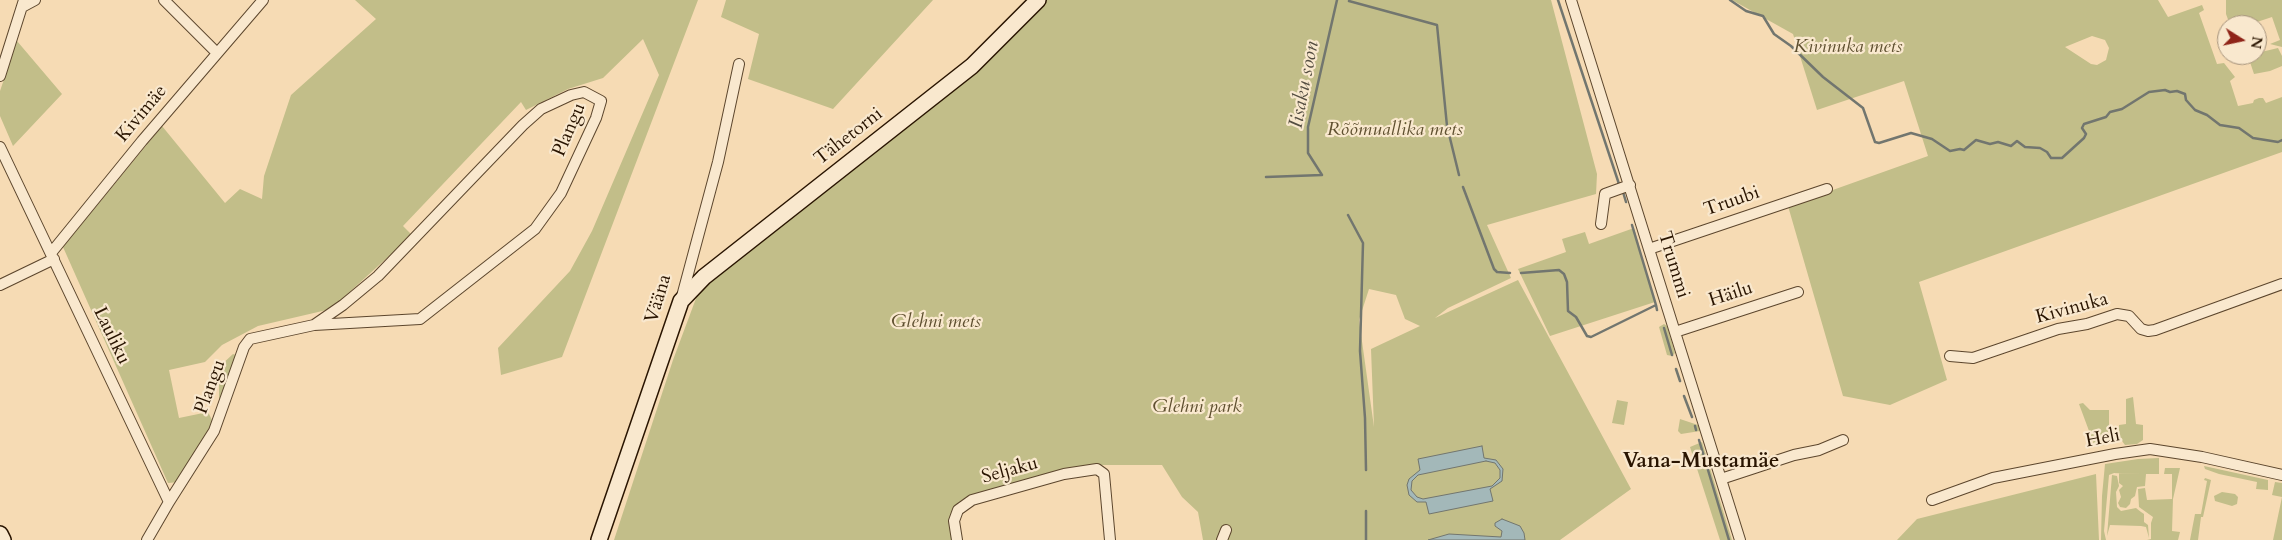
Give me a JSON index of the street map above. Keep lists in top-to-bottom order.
{
  "streets": {
    "street": [
      "Kivimäe",
      "Plangu",
      "Tähetorni",
      "Truubi",
      "Trummi",
      "Häilu",
      "Vääna",
      "Kivinuka",
      "Lauliku",
      "Heli",
      "Seljaku"
    ]
  },
  "crossings": [
    ["Kivimäe", "Lauliku"],
    ["Plangu", "Lauliku"],
    ["Tähetorni", "Vääna"],
    ["Truubi", "Trummi"],
    ["Trummi", "Häilu"]
  ],
  "districts": ["Vana-Mustamäe"],
  "water": ["Iisaku soon"],
  "parks": [
    "Kivinuka mets",
    "Rõõmuallika mets",
    "Glehni mets",
    "Glehni park"
  ],
  "north": "right"
}
